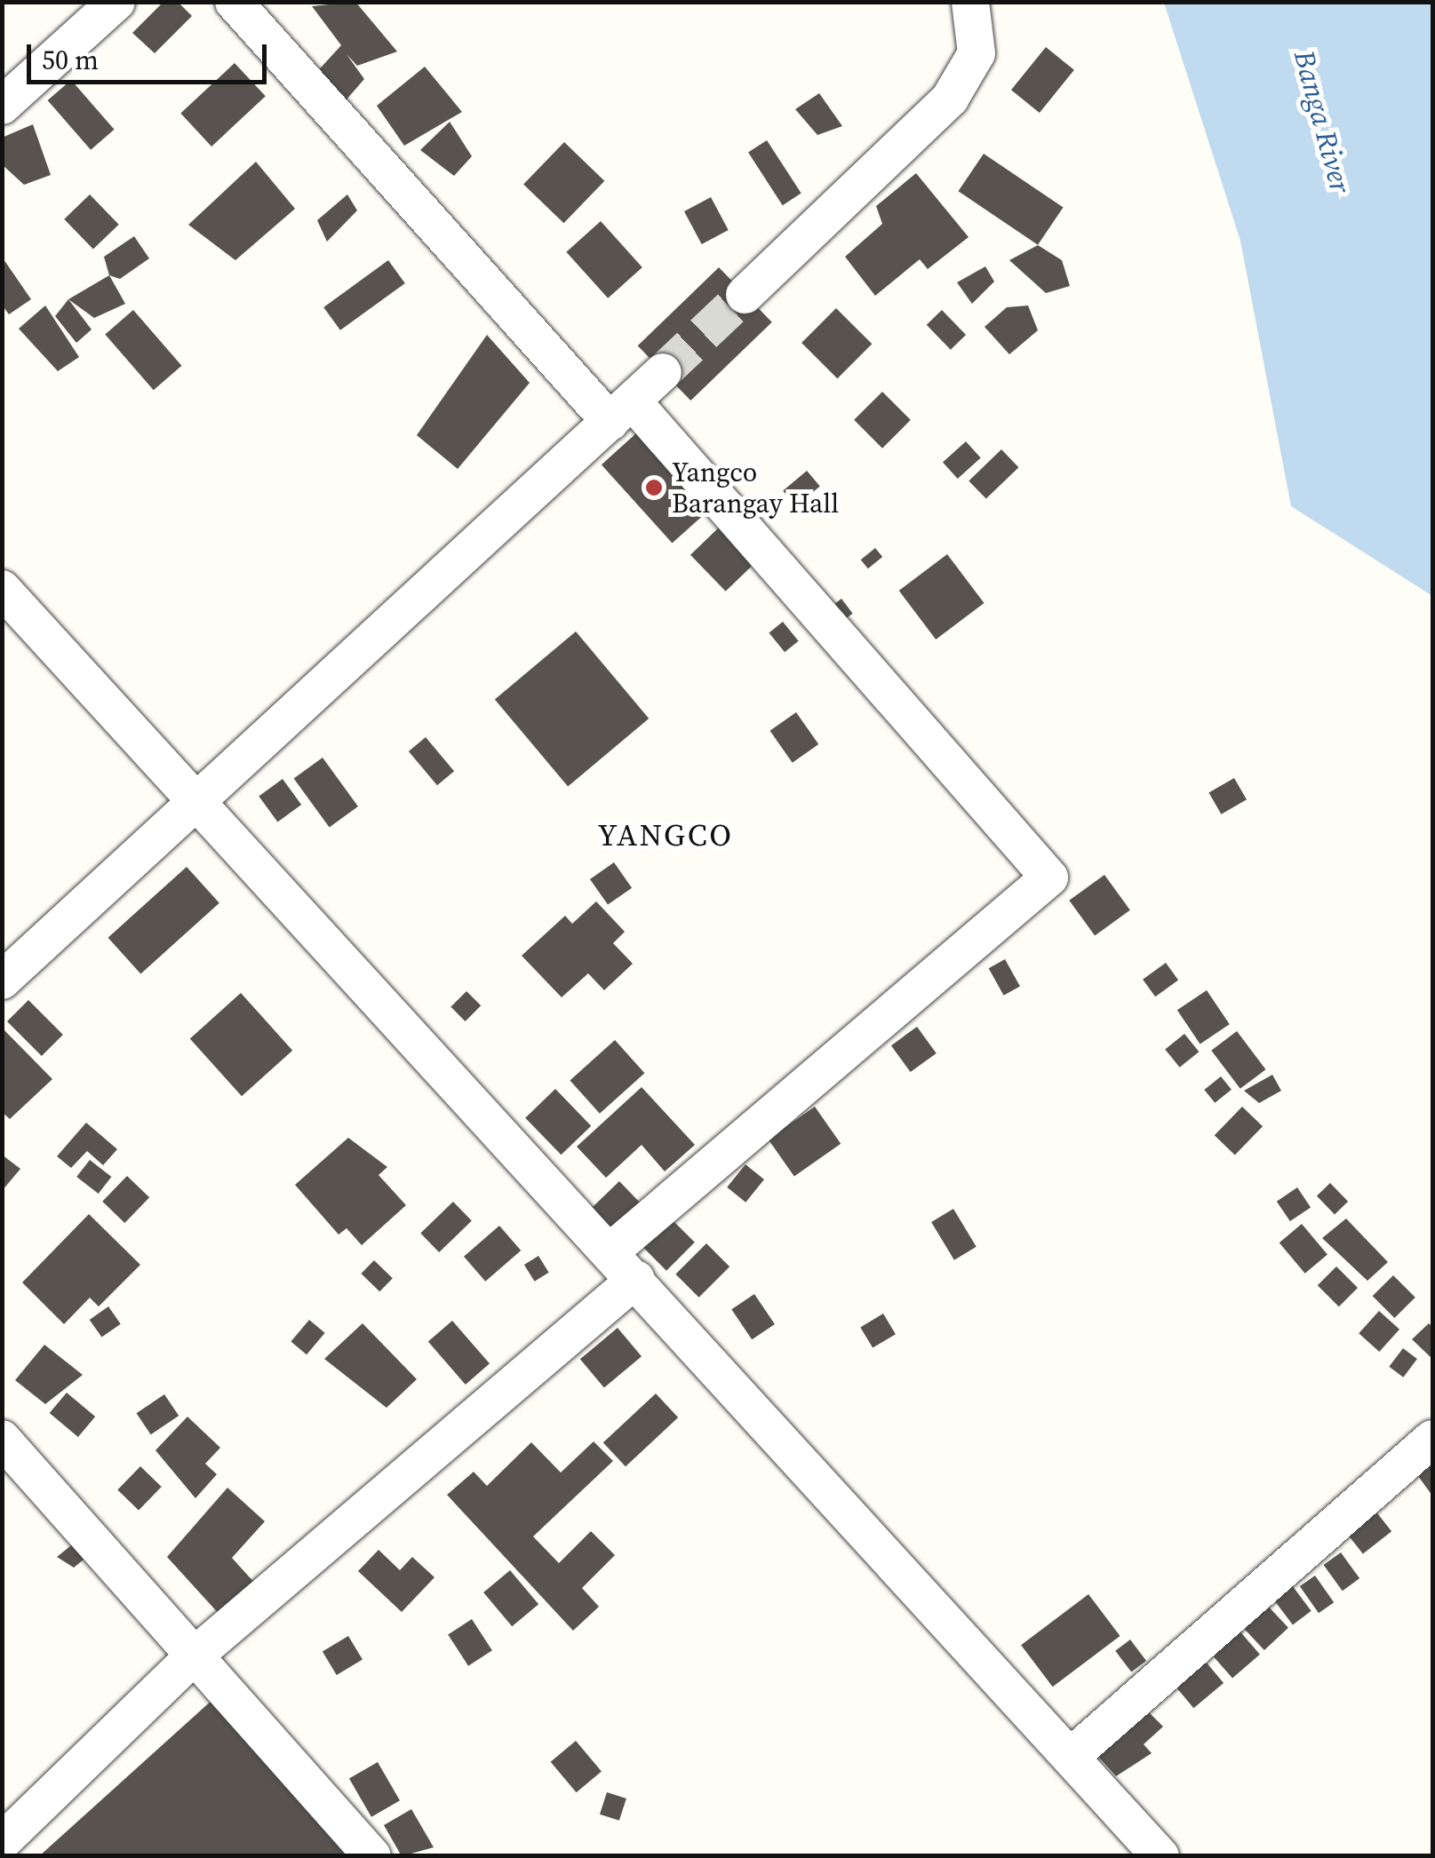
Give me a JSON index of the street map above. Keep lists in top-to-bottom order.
{
  "districts": ["YANGCO"],
  "water": ["Banga River"],
  "places": ["Yangco Barangay Hall"],
  "scale_bar": "50 m"
}
